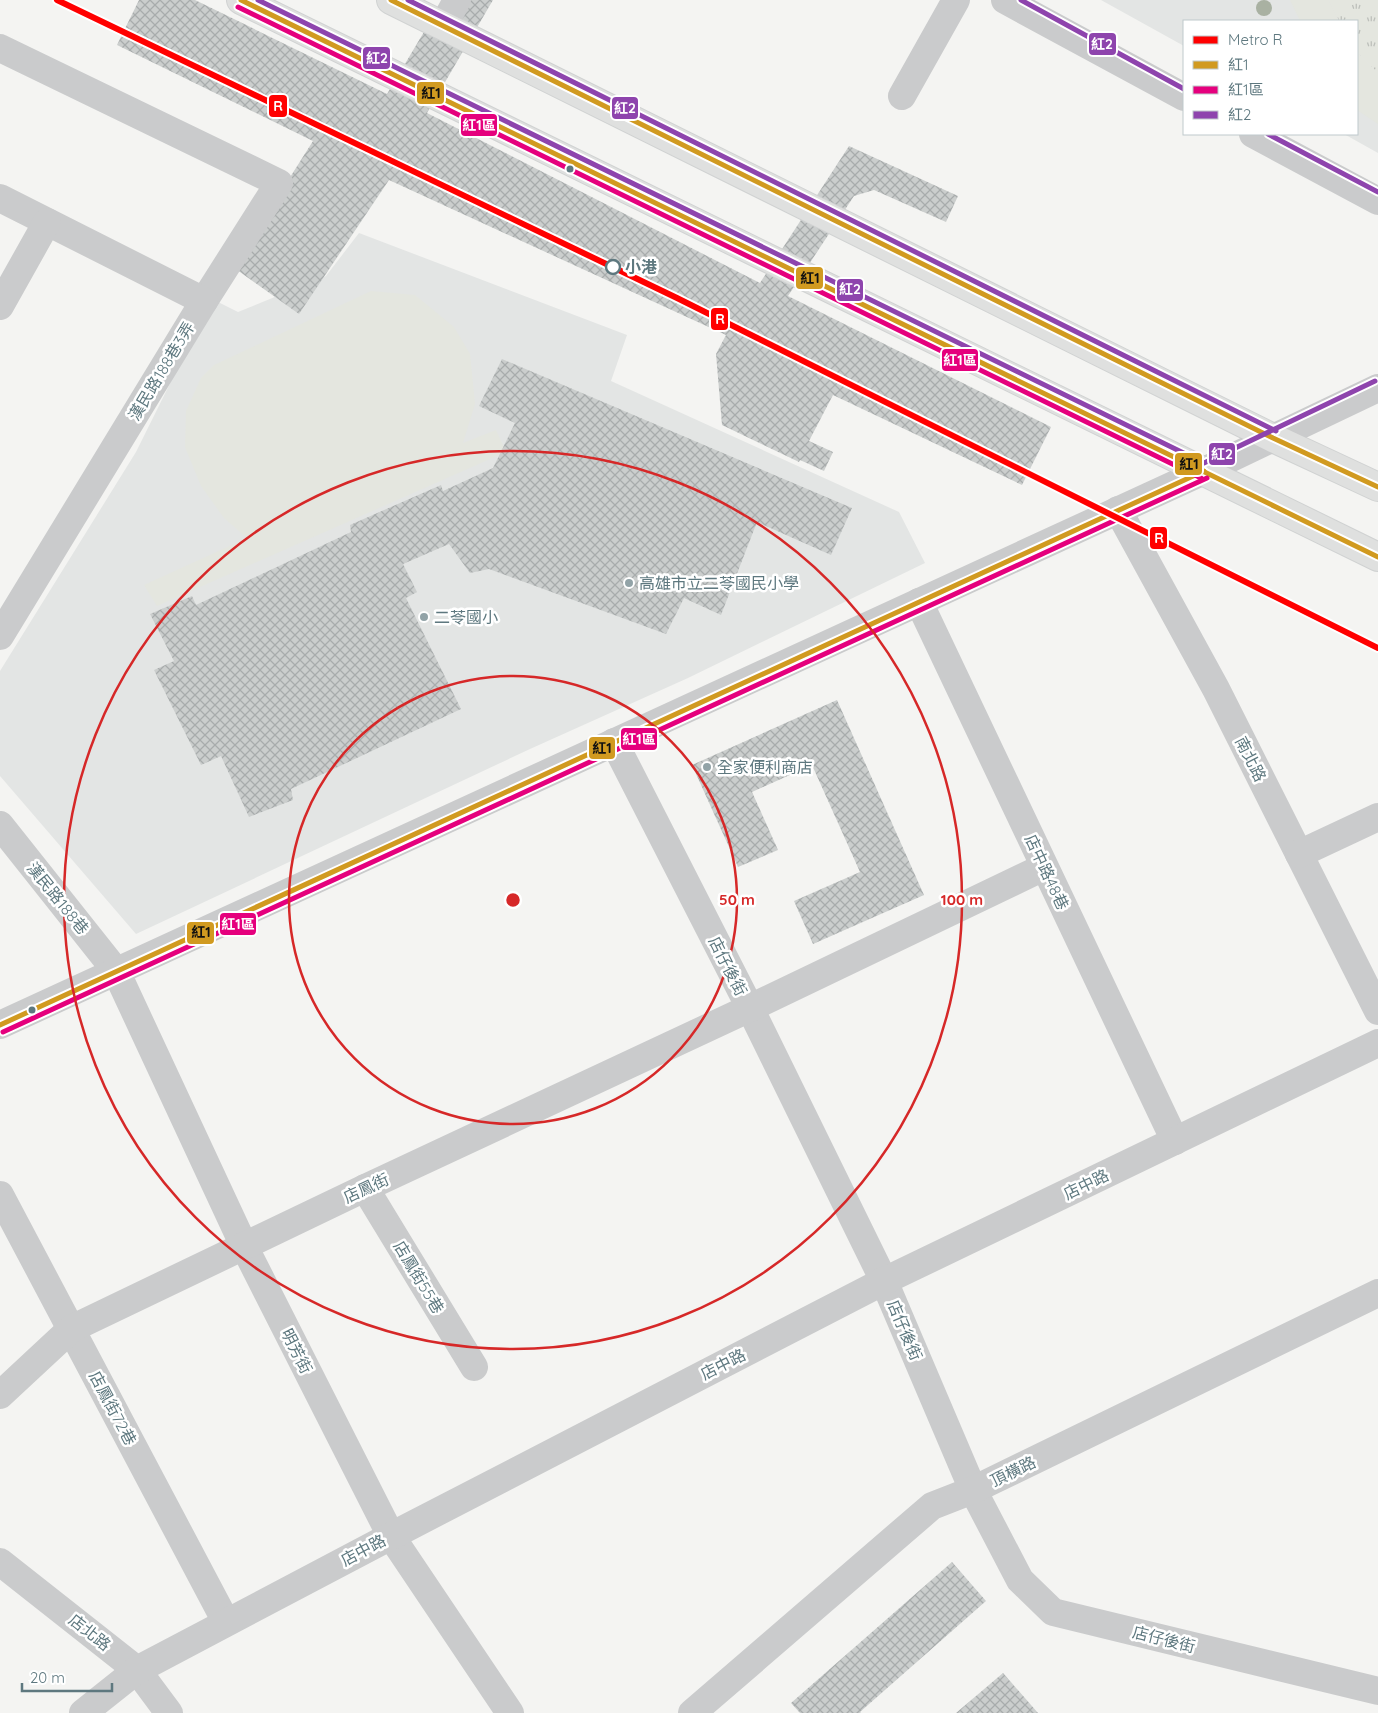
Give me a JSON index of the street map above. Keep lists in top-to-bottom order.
{
  "streets": {
    "street": [
      "漢民路188巷3弄",
      "南北路",
      "店中路48巷",
      "漢民路188巷",
      "店仔後街",
      "店中路",
      "店鳳街",
      "店鳳街55巷",
      "明芳街",
      "店鳳街72巷",
      "頂橫路",
      "店北路"
    ]
  },
  "crossings": [
    ["店中路48巷", "店中路"],
    ["店中路48巷", "店鳳街"],
    ["漢民路188巷", "明芳街"],
    ["店仔後街", "店中路"],
    ["店仔後街", "店鳳街"],
    ["店仔後街", "頂橫路"],
    ["店中路", "明芳街"],
    ["店中路", "店鳳街72巷"],
    ["店中路", "店北路"],
    ["店鳳街", "店鳳街55巷"],
    ["店鳳街", "明芳街"],
    ["店鳳街", "店鳳街72巷"]
  ],
  "places": [
    "小港",
    "高雄市立二苓國民小學",
    "二苓國小",
    "全家便利商店"
  ],
  "lines": [
    "metro line R",
    "transit line 紅1",
    "transit line 紅2",
    "transit line 紅1區"
  ],
  "legend": [
    "Metro R",
    "紅1",
    "紅1區",
    "紅2"
  ],
  "scale_bar": "20 m",
  "rings": ["50 m", "100 m"]
}
